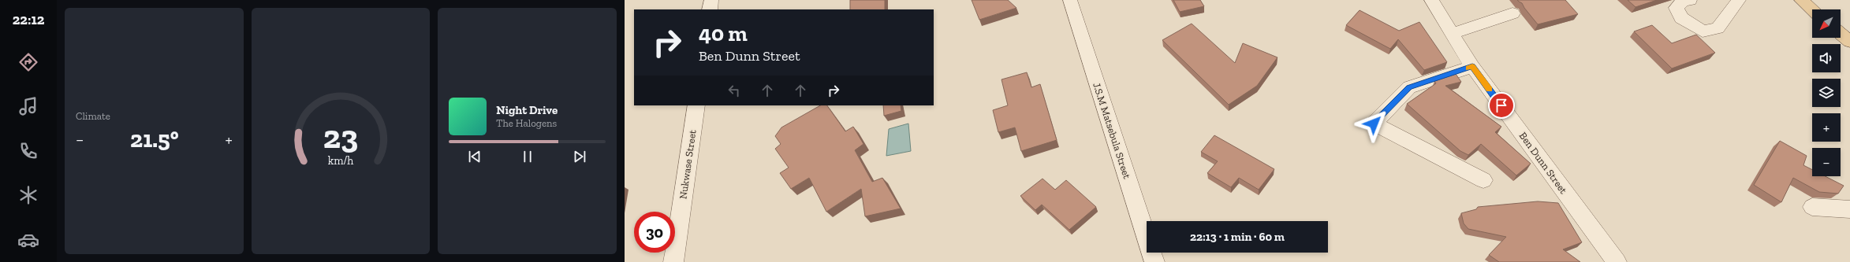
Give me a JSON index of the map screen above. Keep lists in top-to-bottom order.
{
  "streets": {
    "street": ["J.S.M Matsebula Street", "Ben Dunn Street", "Nukwase Street"]
  },
  "north": "bottom left",
  "page": {
    "tabs": "22:12",
    "tile": "Climate",
    "map_buttons": ["+", "−"],
    "turn": ["40 m", "Ben Dunn Street"],
    "song": ["Night Drive", "The Halogens"],
    "heat": ["−", "21.5°", "+"],
    "limit": "30",
    "trip": "22:13 · 1 min · 60 m",
    "gauge": ["23", "km/h"]
  }
}
